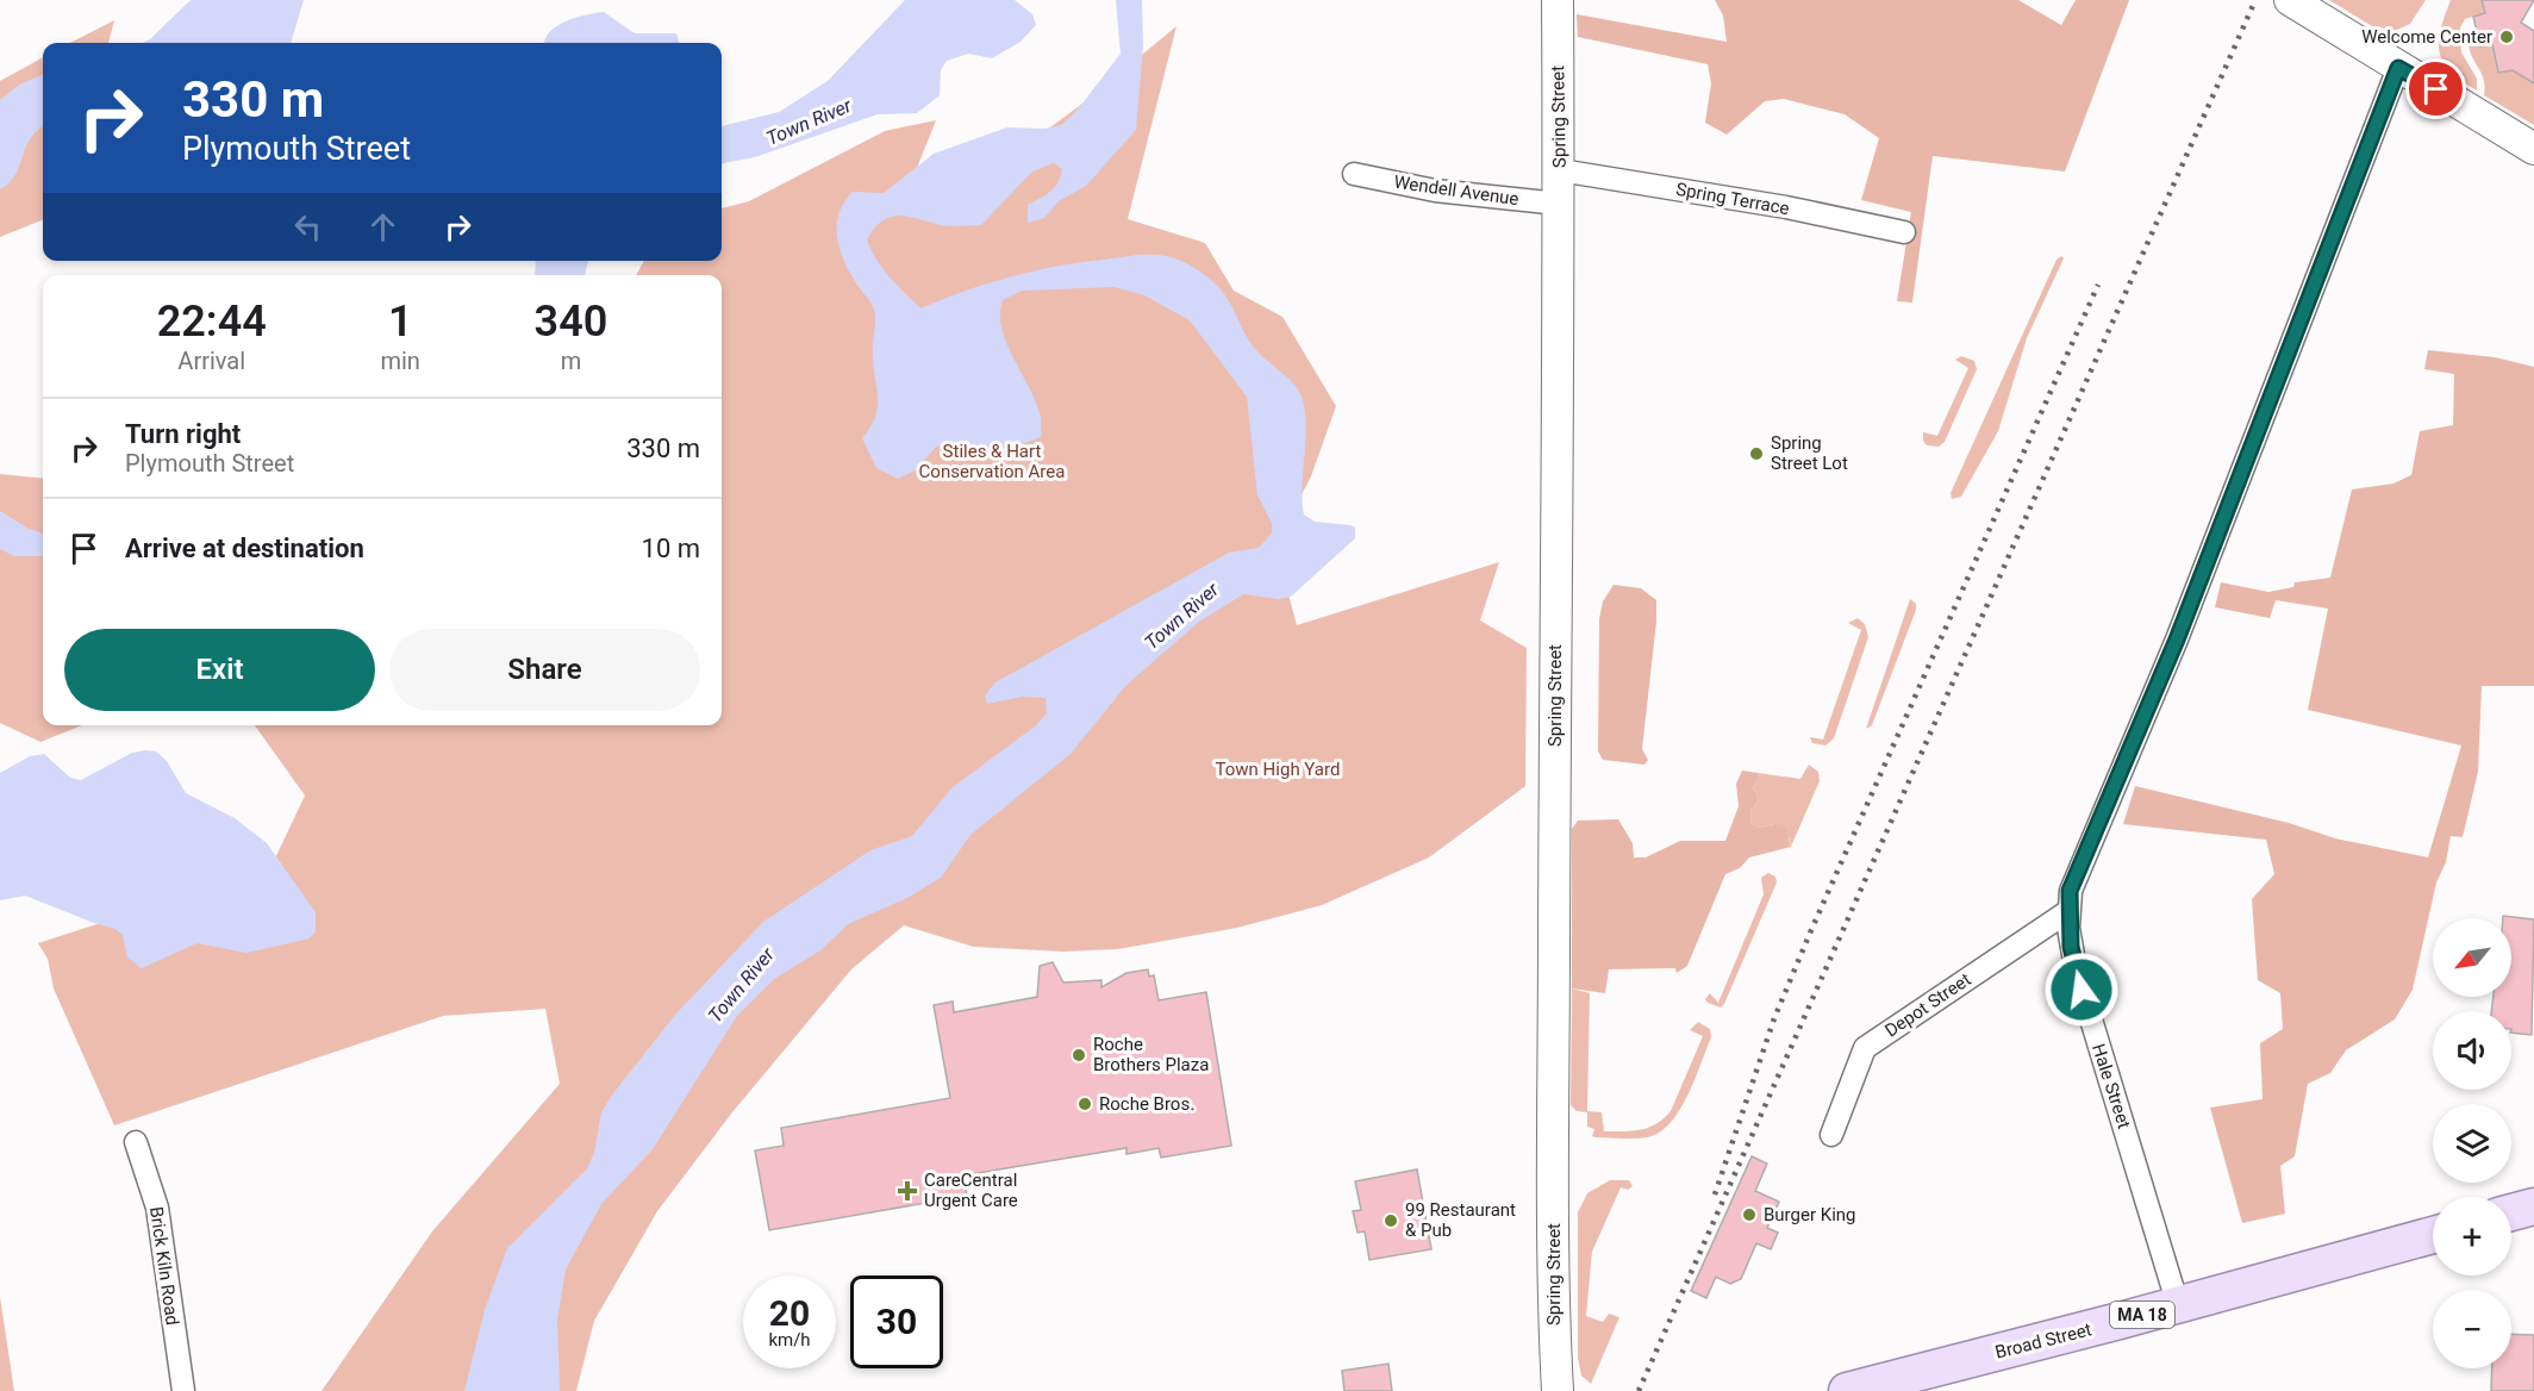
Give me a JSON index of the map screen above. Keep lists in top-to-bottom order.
{
  "streets": {
    "main road": ["MA 18", "Broad Street"],
    "street": [
      "Spring Street",
      "Wendell Avenue",
      "Spring Terrace",
      "Depot Street",
      "Hale Street",
      "Brick Kiln Road"
    ]
  },
  "crossings": [
    ["Spring Street", "Wendell Avenue"],
    ["Spring Street", "Spring Terrace"],
    ["Depot Street", "Hale Street"],
    ["Hale Street", "Broad Street"]
  ],
  "water": ["Town River"],
  "parks": ["Stiles & Hart Conservation Area", "Town High Yard"],
  "places": {
    "other": [
      "Welcome Center",
      "Spring Street Lot",
      "Roche Brothers Plaza",
      "Roche Bros.",
      "Burger King",
      "99 Restaurant & Pub"
    ],
    "health": ["CareCentral Urgent Care"]
  },
  "north": "bottom left",
  "page": {
    "turn": ["330 m", "Plymouth Street"],
    "eta": [
      "22:44",
      "Arrival",
      "1",
      "min",
      "340",
      "m"
    ],
    "list": [
      {
        "name": "Turn right",
        "note": "Plymouth Street",
        "value": "330 m"
      },
      {
        "name": "Arrive at destination",
        "value": "10 m"
      }
    ],
    "buttons": ["Exit", "Share"],
    "map_buttons": ["+", "−"],
    "speed": "20 km/h",
    "limit": "30"
  }
}
